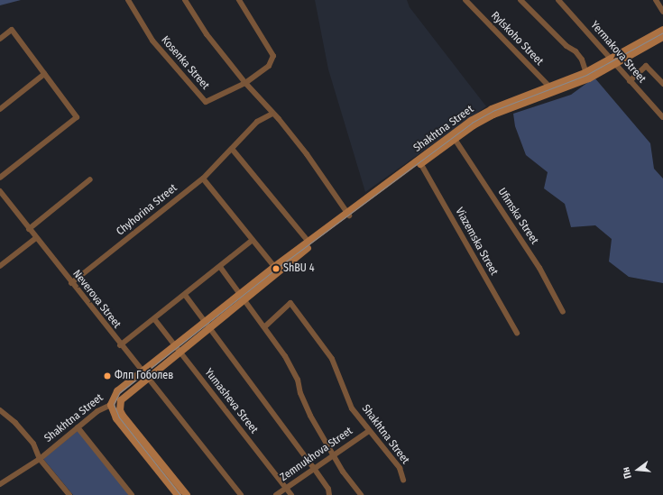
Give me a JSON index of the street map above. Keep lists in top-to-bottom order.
{
  "streets": {
    "main road": ["Shakhtna Street"],
    "street": [
      "Rylskoho Street",
      "Yermakova Street",
      "Kosenka Street",
      "Chyhorina Street",
      "Ufimska Street",
      "Viazemska Street",
      "Neverova Street",
      "Yumasheva Street",
      "Zemnukhova Street"
    ]
  },
  "crossings": [
    ["Rylskoho Street", "Shakhtna Street"],
    ["Yermakova Street", "Shakhtna Street"],
    ["Shakhtna Street", "Ufimska Street"],
    ["Shakhtna Street", "Viazemska Street"],
    ["Shakhtna Street", "Neverova Street"],
    ["Shakhtna Street", "Yumasheva Street"],
    ["Shakhtna Street", "Zemnukhova Street"],
    ["Chyhorina Street", "Neverova Street"],
    ["Yumasheva Street", "Zemnukhova Street"]
  ],
  "places": ["ShBU 4", "Флп Гоболев"],
  "north": "left"
}
